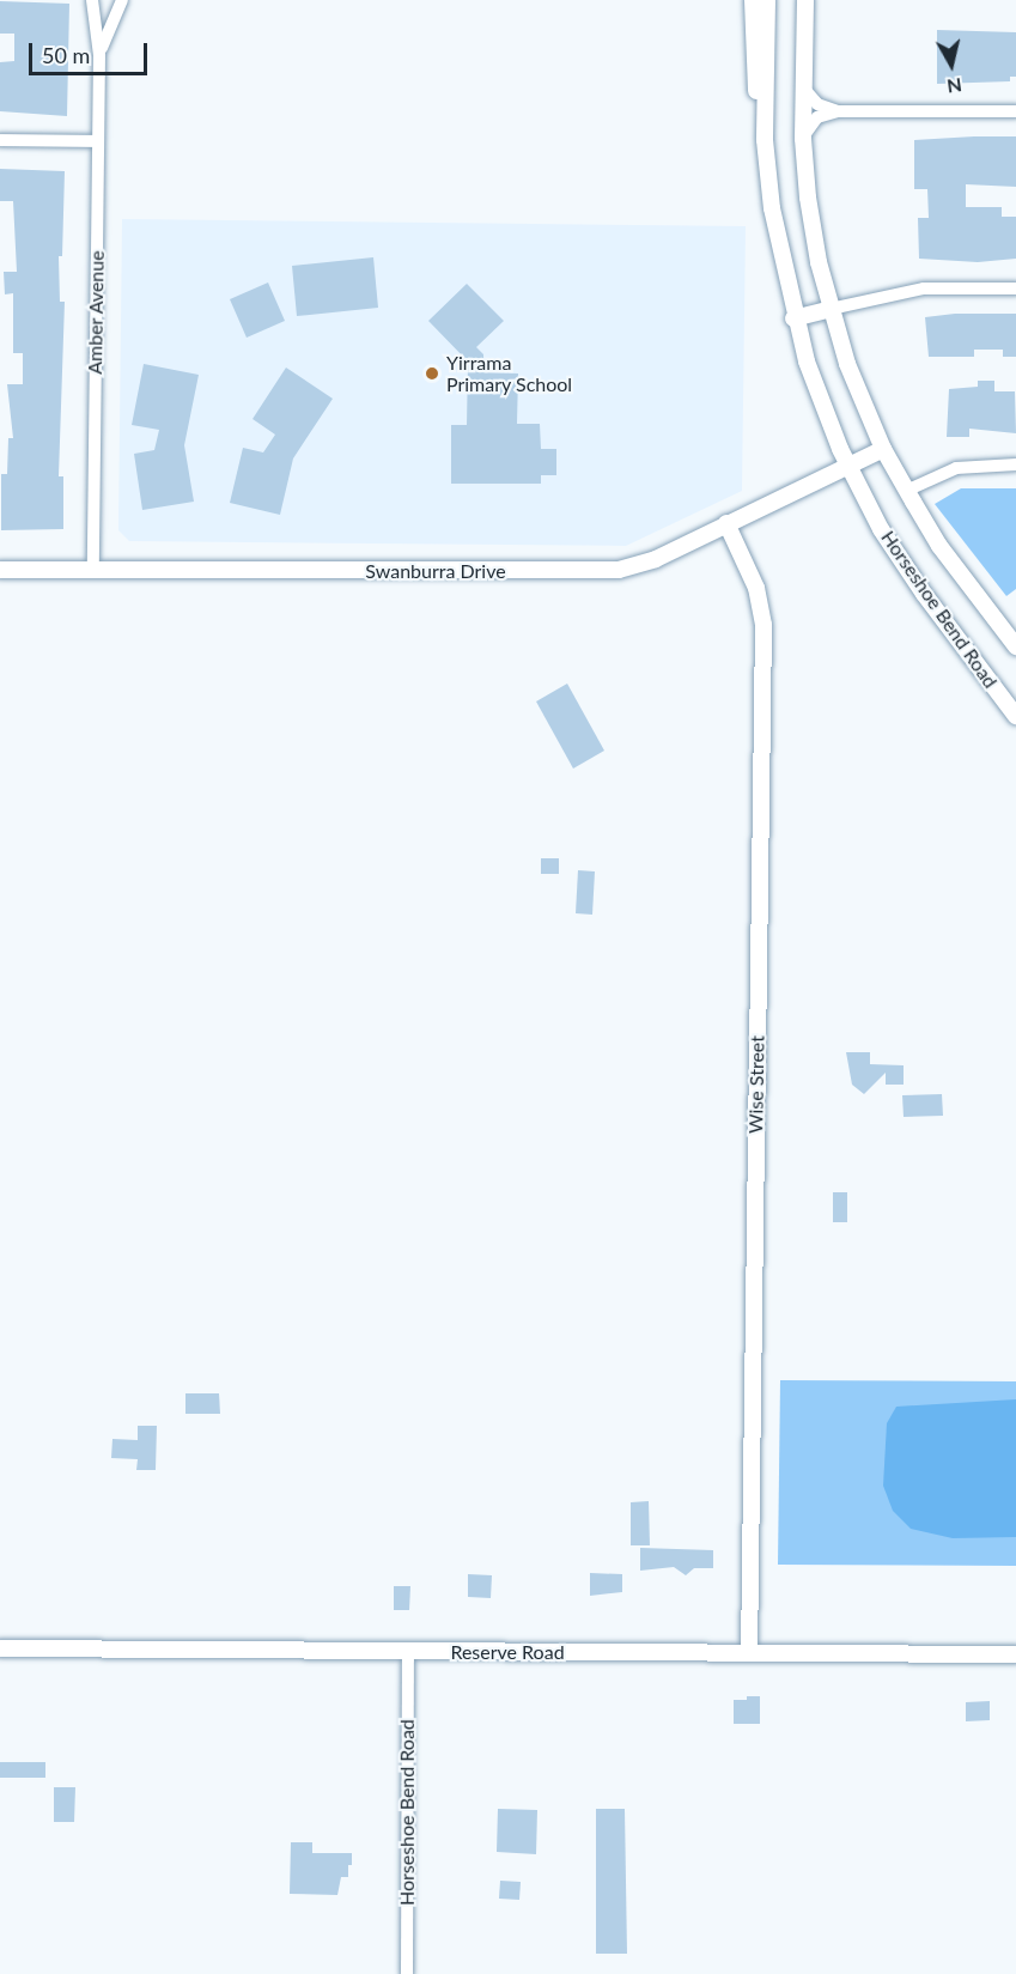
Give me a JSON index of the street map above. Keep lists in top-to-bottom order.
{
  "streets": {
    "street": [
      "Amber Avenue",
      "Swanburra Drive",
      "Horseshoe Bend Road",
      "Wise Street",
      "Reserve Road"
    ]
  },
  "crossings": [
    ["Amber Avenue", "Swanburra Drive"],
    ["Swanburra Drive", "Horseshoe Bend Road"],
    ["Swanburra Drive", "Wise Street"],
    ["Horseshoe Bend Road", "Reserve Road"],
    ["Wise Street", "Reserve Road"]
  ],
  "places": ["Yirrama Primary School"],
  "scale_bar": "50 m",
  "north": "bottom"
}
